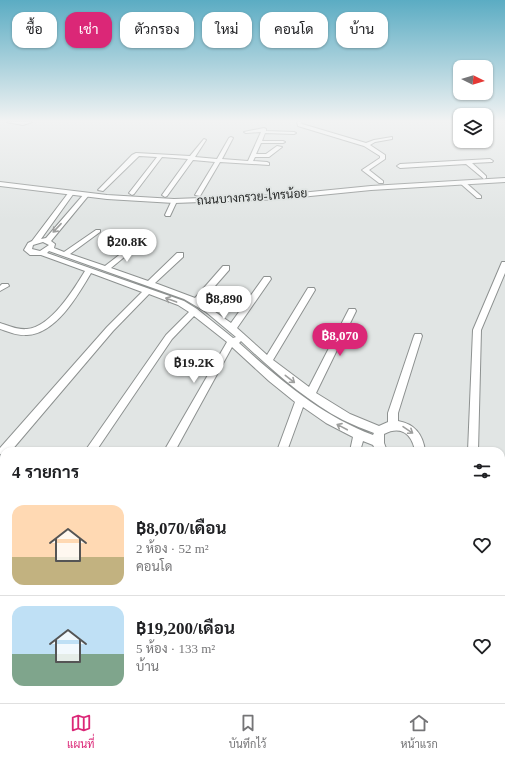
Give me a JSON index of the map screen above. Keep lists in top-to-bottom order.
{
  "streets": {
    "main road": ["ถนนบางกรวย-ไทรน้อย"]
  },
  "north": "right",
  "page": {
    "chip": [
      "ซื้อ",
      "เช่า",
      "ตัวกรอง",
      "ใหม่",
      "คอนโด",
      "บ้าน"
    ],
    "price": [
      "฿20.8K",
      "฿8,890",
      "฿8,070",
      "฿19.2K"
    ],
    "heading": "4 รายการ",
    "list": [
      {
        "name": "฿8,070/เดือน",
        "note": "2 ห้อง · 52 m² · คอนโด"
      },
      {
        "name": "฿19,200/เดือน",
        "note": "5 ห้อง · 133 m² · บ้าน"
      }
    ],
    "tabs": ["แผนที่", "บันทึกไว้", "หน้าแรก"]
  }
}
